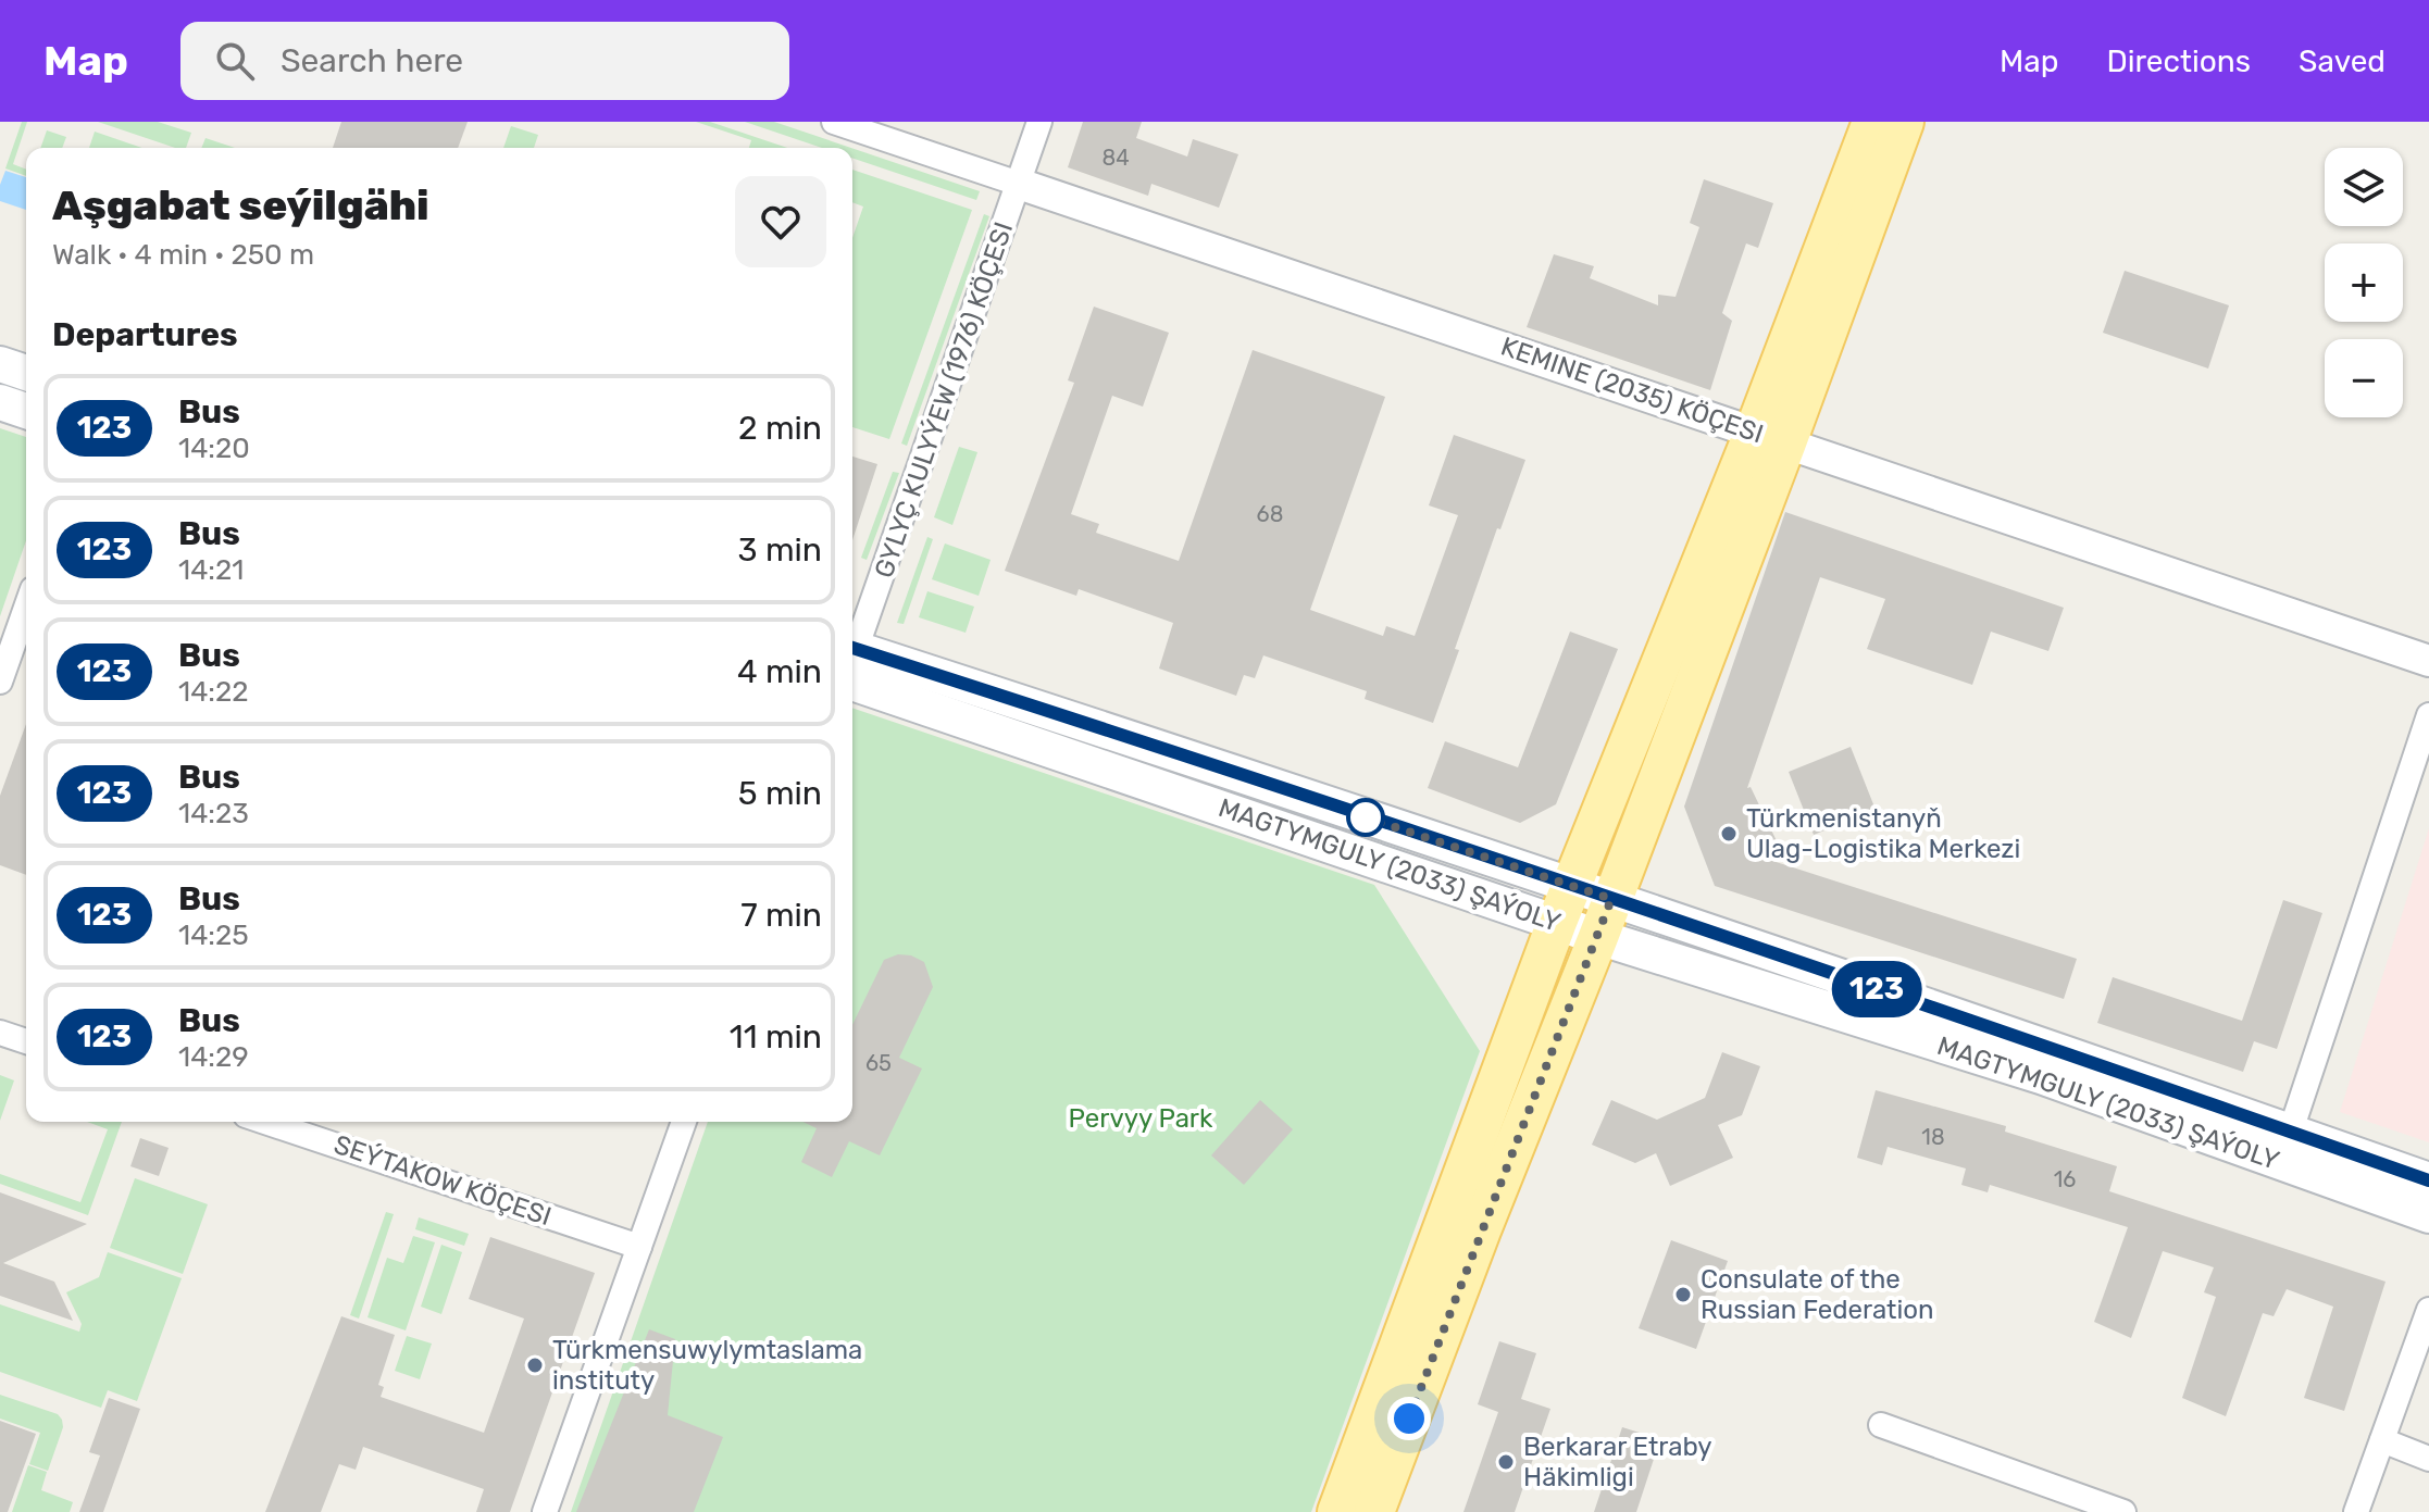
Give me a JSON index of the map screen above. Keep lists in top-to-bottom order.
{
  "streets": {
    "main road": ["MAGTYMGULY (2033) ŞAÝOLY"],
    "street": ["KEMINE (2035) KÖÇESI", "GYLYÇ KULYÝEW (1976) KÖÇESI", "SEÝTAKOW KÖÇESI"]
  },
  "crossings": [
    ["KEMINE (2035) KÖÇESI", "GYLYÇ KULYÝEW (1976) KÖÇESI"]
  ],
  "parks": ["Pervyy Park"],
  "places": [
    "Türkmenistanyň Ulag-Logistika Merkezi",
    "Consulate of the Russian Federation",
    "Türkmensuwylymtaslama instituty",
    "Berkarar Etraby Häkimligi"
  ],
  "lines": ["bus line 123"],
  "house_numbers": [
    "84",
    "68",
    "65",
    "18",
    "16"
  ],
  "page": {
    "header": "Map",
    "search": "Search here",
    "nav": ["Map", "Directions", "Saved"],
    "on_map": "123",
    "map_buttons": ["+", "−"],
    "heading": [
      ["Aşgabat seýilgähi", "Walk · 4 min · 250 m"],
      "Departures"
    ],
    "list": [
      {
        "mark": "123",
        "name": "Bus",
        "note": "14:20",
        "value": "2 min"
      },
      {
        "mark": "123",
        "name": "Bus",
        "note": "14:21",
        "value": "3 min"
      },
      {
        "mark": "123",
        "name": "Bus",
        "note": "14:22",
        "value": "4 min"
      },
      {
        "mark": "123",
        "name": "Bus",
        "note": "14:23",
        "value": "5 min"
      },
      {
        "mark": "123",
        "name": "Bus",
        "note": "14:25",
        "value": "7 min"
      },
      {
        "mark": "123",
        "name": "Bus",
        "note": "14:29",
        "value": "11 min"
      }
    ]
  }
}
